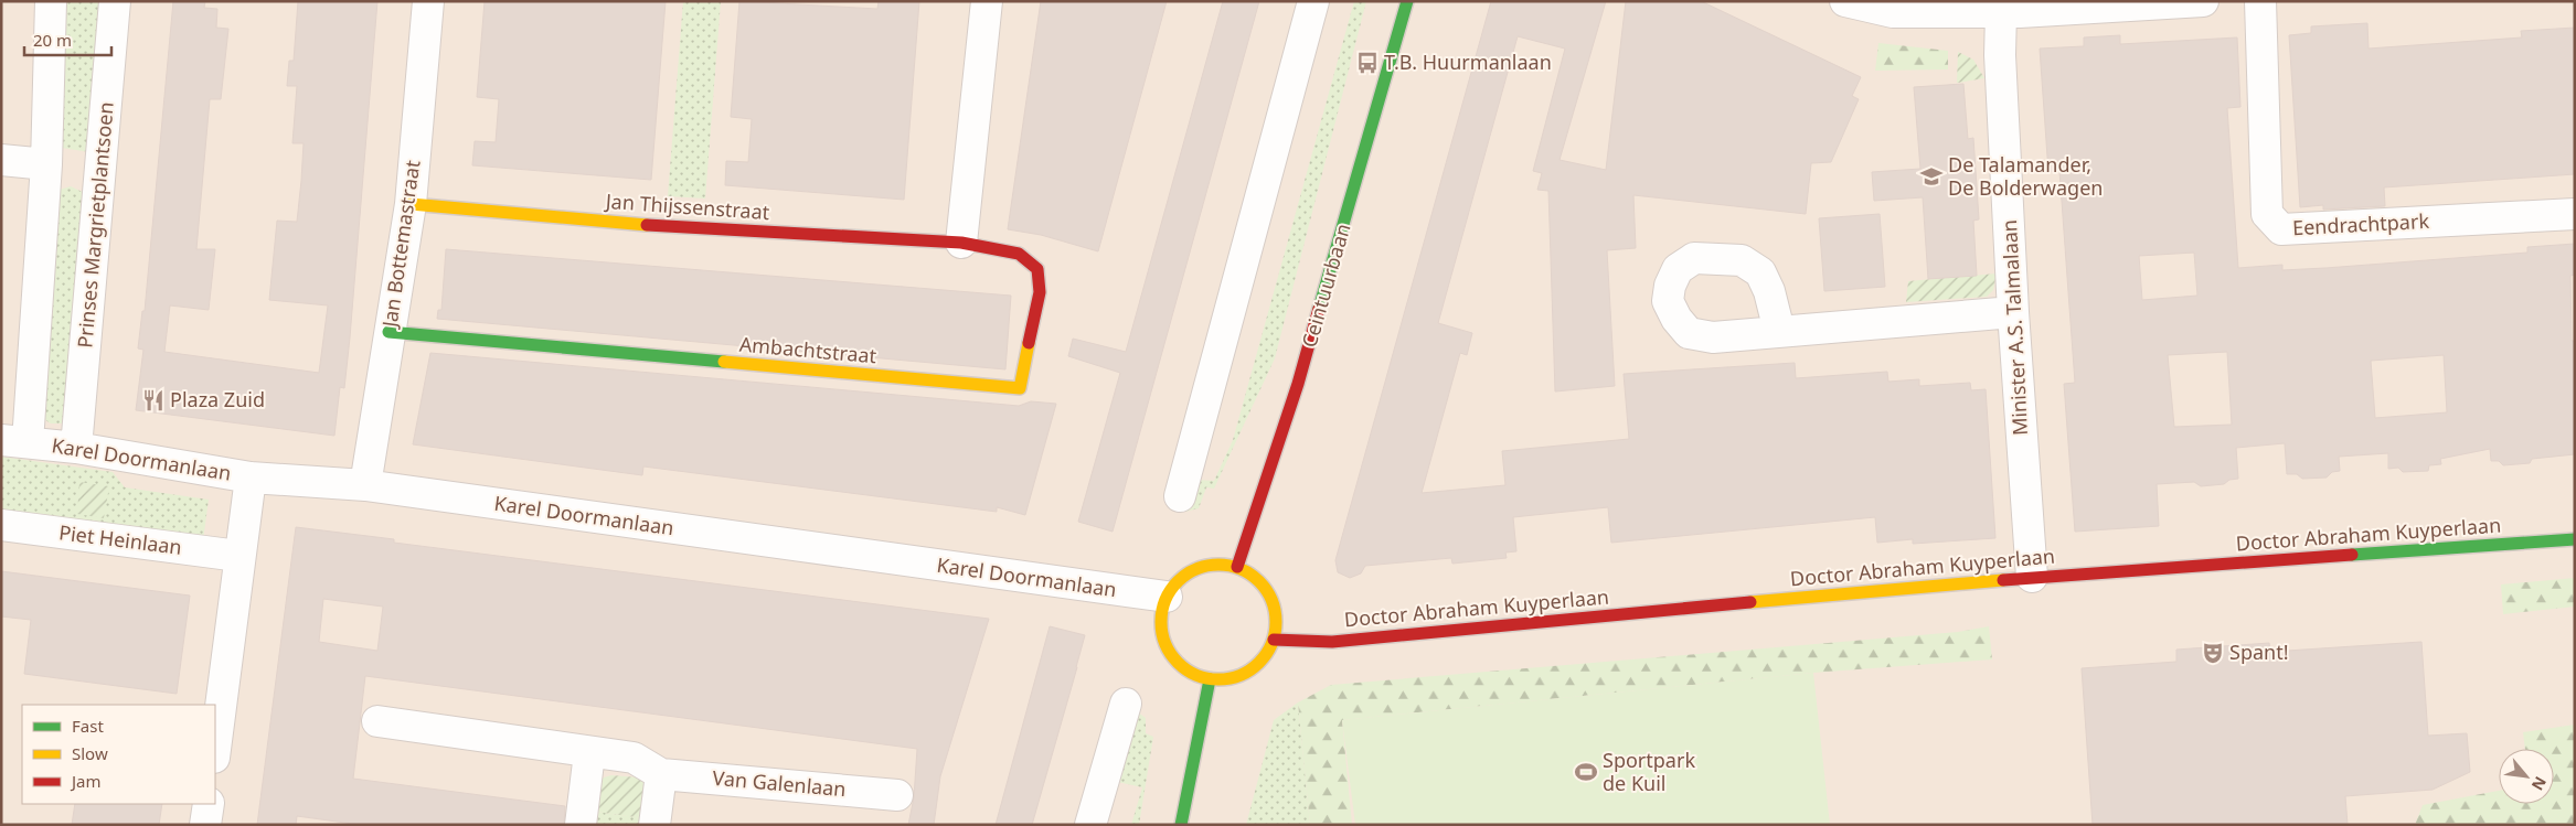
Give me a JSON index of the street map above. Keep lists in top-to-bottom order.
{
  "streets": {
    "street": [
      "Jan Thijssenstraat",
      "Prinses Margrietplantsoen",
      "Eendrachtpark",
      "Jan Bottemastraat",
      "Ceintuurbaan",
      "Minister A.S. Talmalaan",
      "Ambachtstraat",
      "Karel Doormanlaan",
      "Doctor Abraham Kuyperlaan",
      "Piet Heinlaan",
      "Van Galenlaan"
    ]
  },
  "crossings": [
    ["Jan Thijssenstraat", "Jan Bottemastraat"],
    ["Jan Thijssenstraat", "Ambachtstraat"],
    ["Prinses Margrietplantsoen", "Karel Doormanlaan"],
    ["Jan Bottemastraat", "Ambachtstraat"],
    ["Jan Bottemastraat", "Karel Doormanlaan"],
    ["Ceintuurbaan", "Karel Doormanlaan"],
    ["Ceintuurbaan", "Doctor Abraham Kuyperlaan"],
    ["Minister A.S. Talmalaan", "Doctor Abraham Kuyperlaan"],
    ["Karel Doormanlaan", "Doctor Abraham Kuyperlaan"]
  ],
  "places": {
    "bus stop": ["T.B. Huurmanlaan"],
    "school or university": ["De Talamander, De Bolderwagen"],
    "restaurant": ["Plaza Zuid"],
    "theatre": ["Spant!"],
    "sports": ["Sportpark de Kuil"]
  },
  "legend": ["Fast", "Slow", "Jam"],
  "scale_bar": "20 m",
  "north": "bottom right"
}
